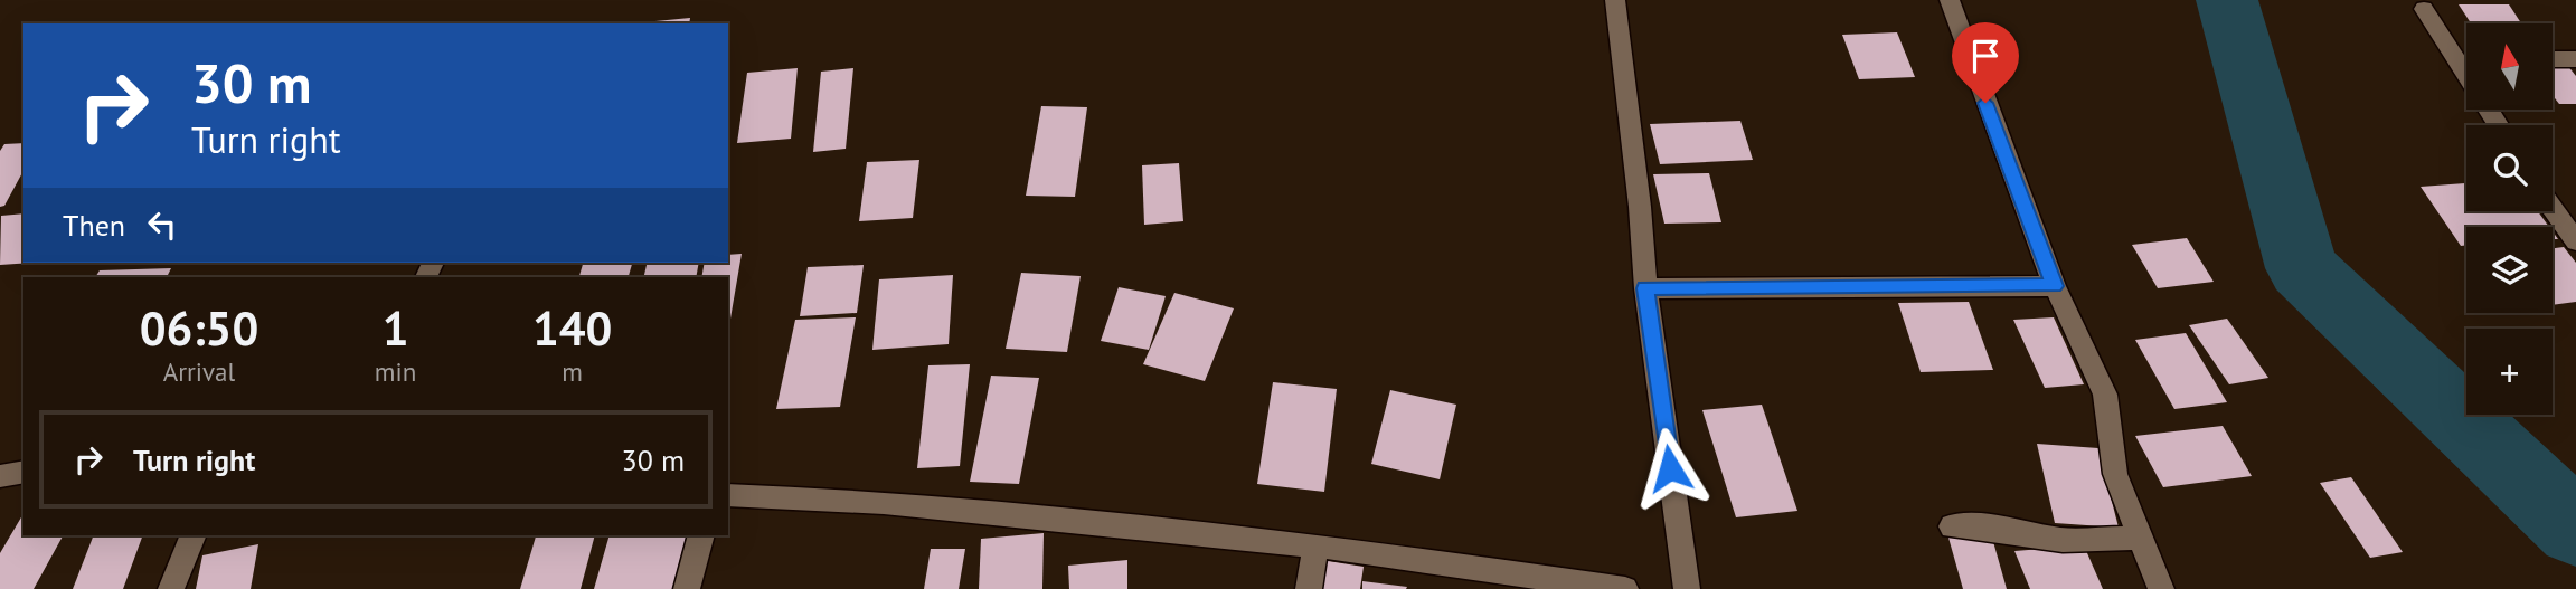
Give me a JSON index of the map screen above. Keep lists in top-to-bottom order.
{
  "north": "top",
  "page": {
    "map_buttons": "+",
    "turn": ["30 m", "Turn right"],
    "then": "Then",
    "eta": [
      "06:50",
      "Arrival",
      "1",
      "min",
      "140",
      "m"
    ],
    "list": [
      {
        "name": "Turn right",
        "value": "30 m"
      }
    ]
  }
}
